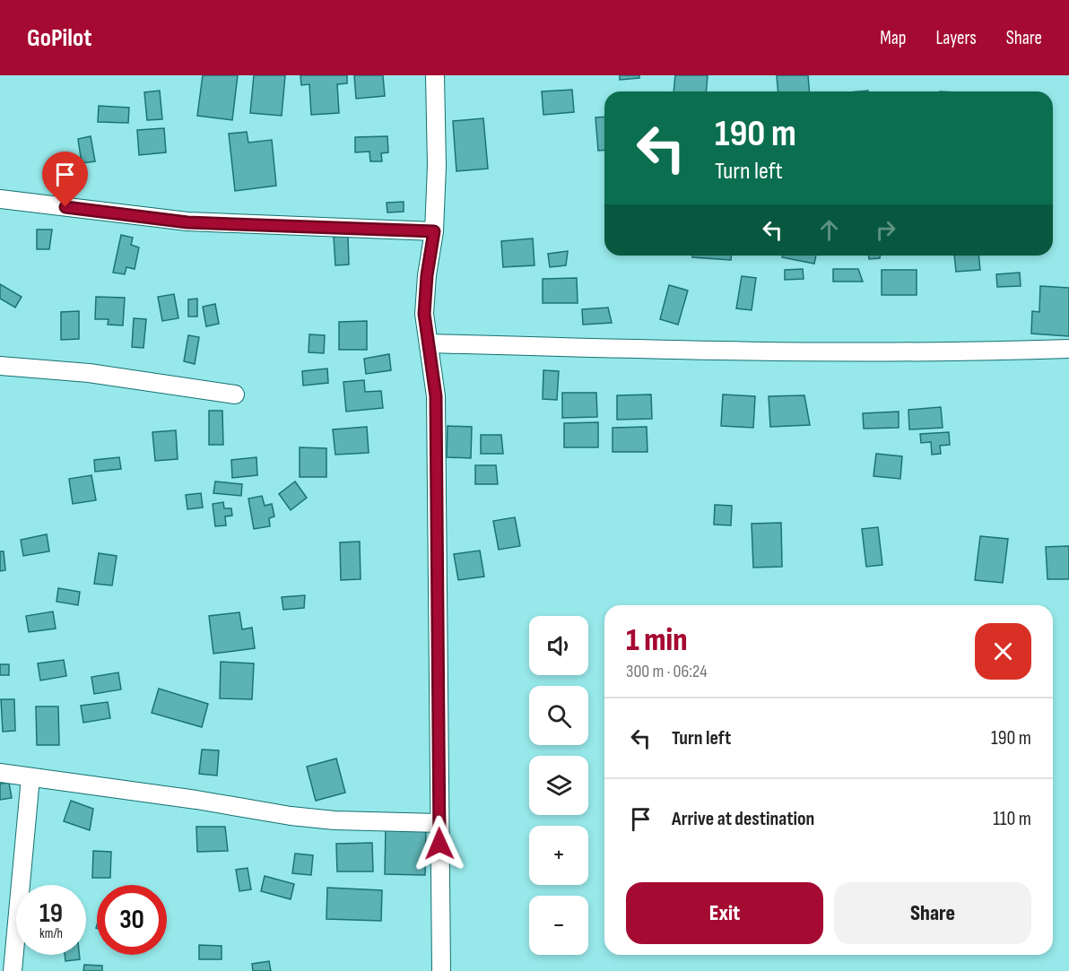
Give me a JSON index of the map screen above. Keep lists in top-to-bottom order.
{
  "page": {
    "header": "GoPilot",
    "nav": ["Map", "Layers", "Share"],
    "turn": ["190 m", "Turn left"],
    "heading": ["1 min", "300 m · 06:24"],
    "map_buttons": ["+", "−"],
    "list": [
      {
        "name": "Turn left",
        "value": "190 m"
      },
      {
        "name": "Arrive at destination",
        "value": "110 m"
      }
    ],
    "buttons": ["Exit", "Share"],
    "speed": "19 km/h",
    "limit": "30"
  }
}
